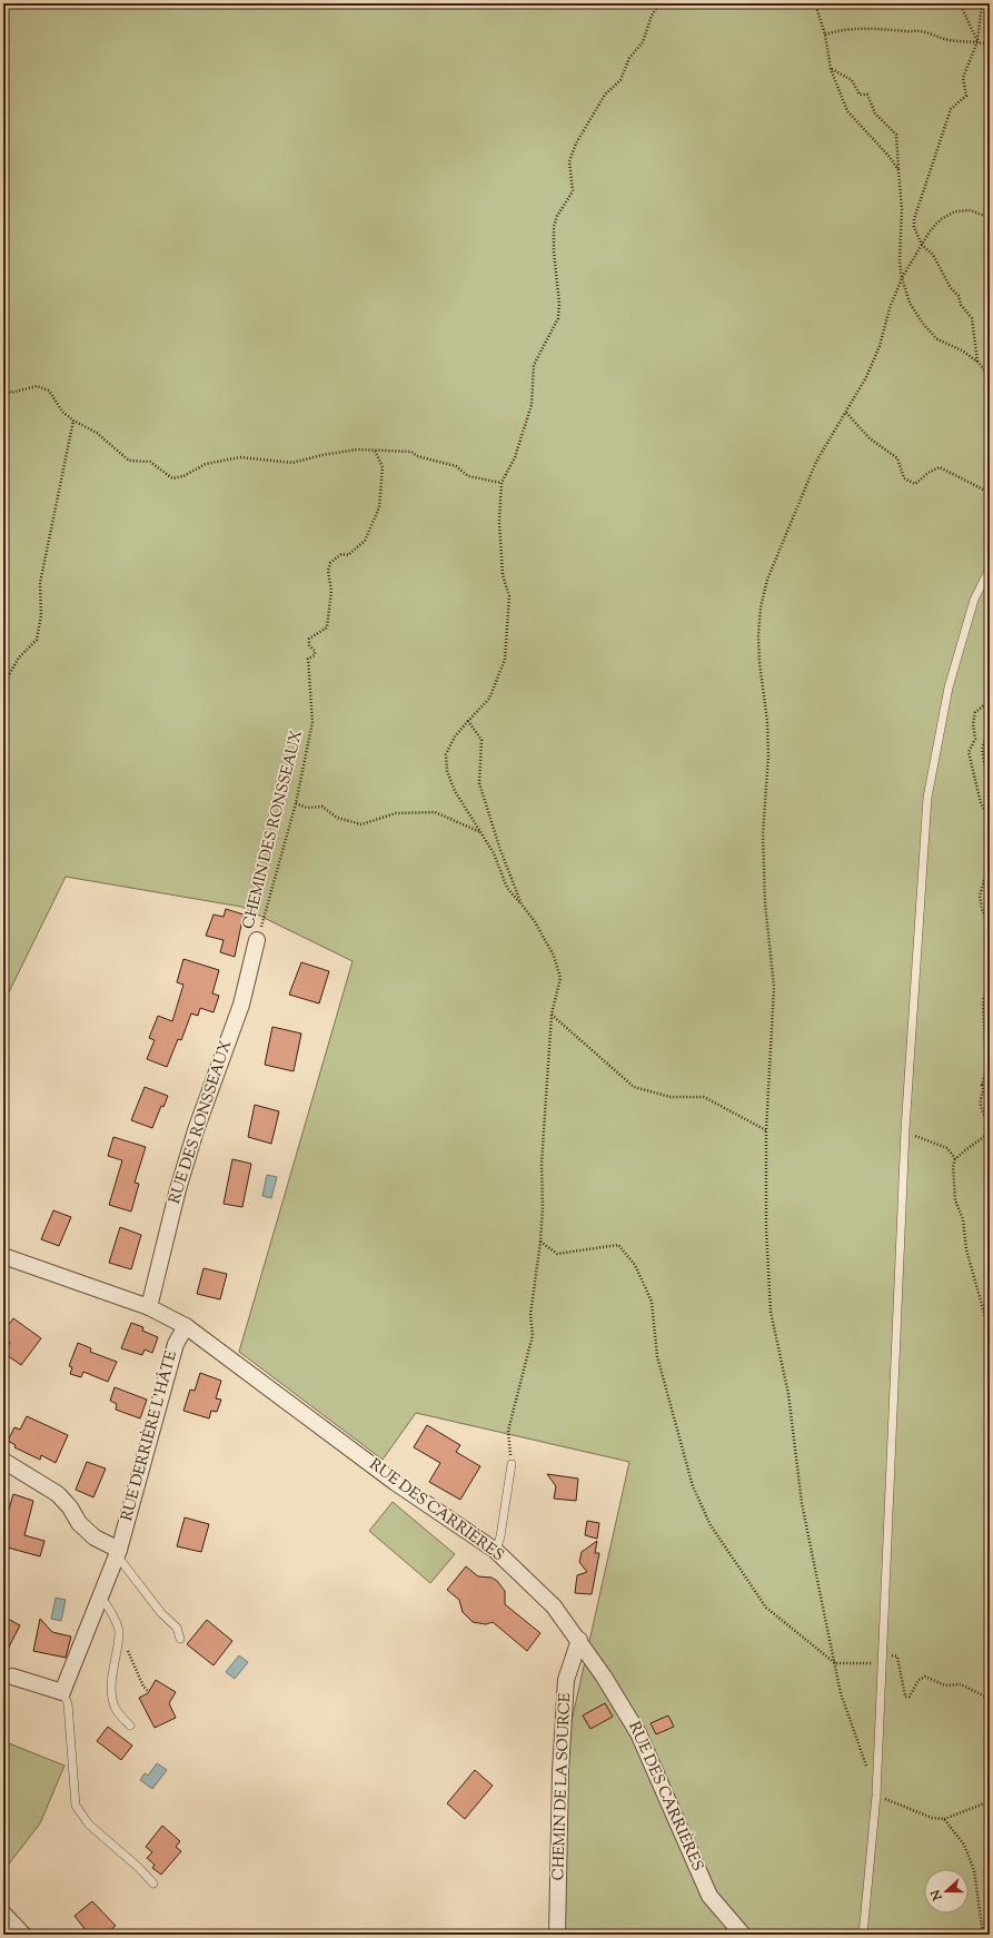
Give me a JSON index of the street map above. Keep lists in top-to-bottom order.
{
  "streets": {
    "street": [
      "RUE DES RONSSEAUX",
      "RUE DERRIÈRE L'HÂTE",
      "RUE DES CARRIÈRES",
      "CHEMIN DE LA SOURCE"
    ],
    "path": ["CHEMIN DES RONSSEAUX"]
  },
  "crossings": [
    ["CHEMIN DES RONSSEAUX", "RUE DES RONSSEAUX"],
    ["RUE DES RONSSEAUX", "RUE DES CARRIÈRES"],
    ["RUE DERRIÈRE L'HÂTE", "RUE DES CARRIÈRES"],
    ["RUE DES CARRIÈRES", "CHEMIN DE LA SOURCE"]
  ],
  "north": "left"
}
